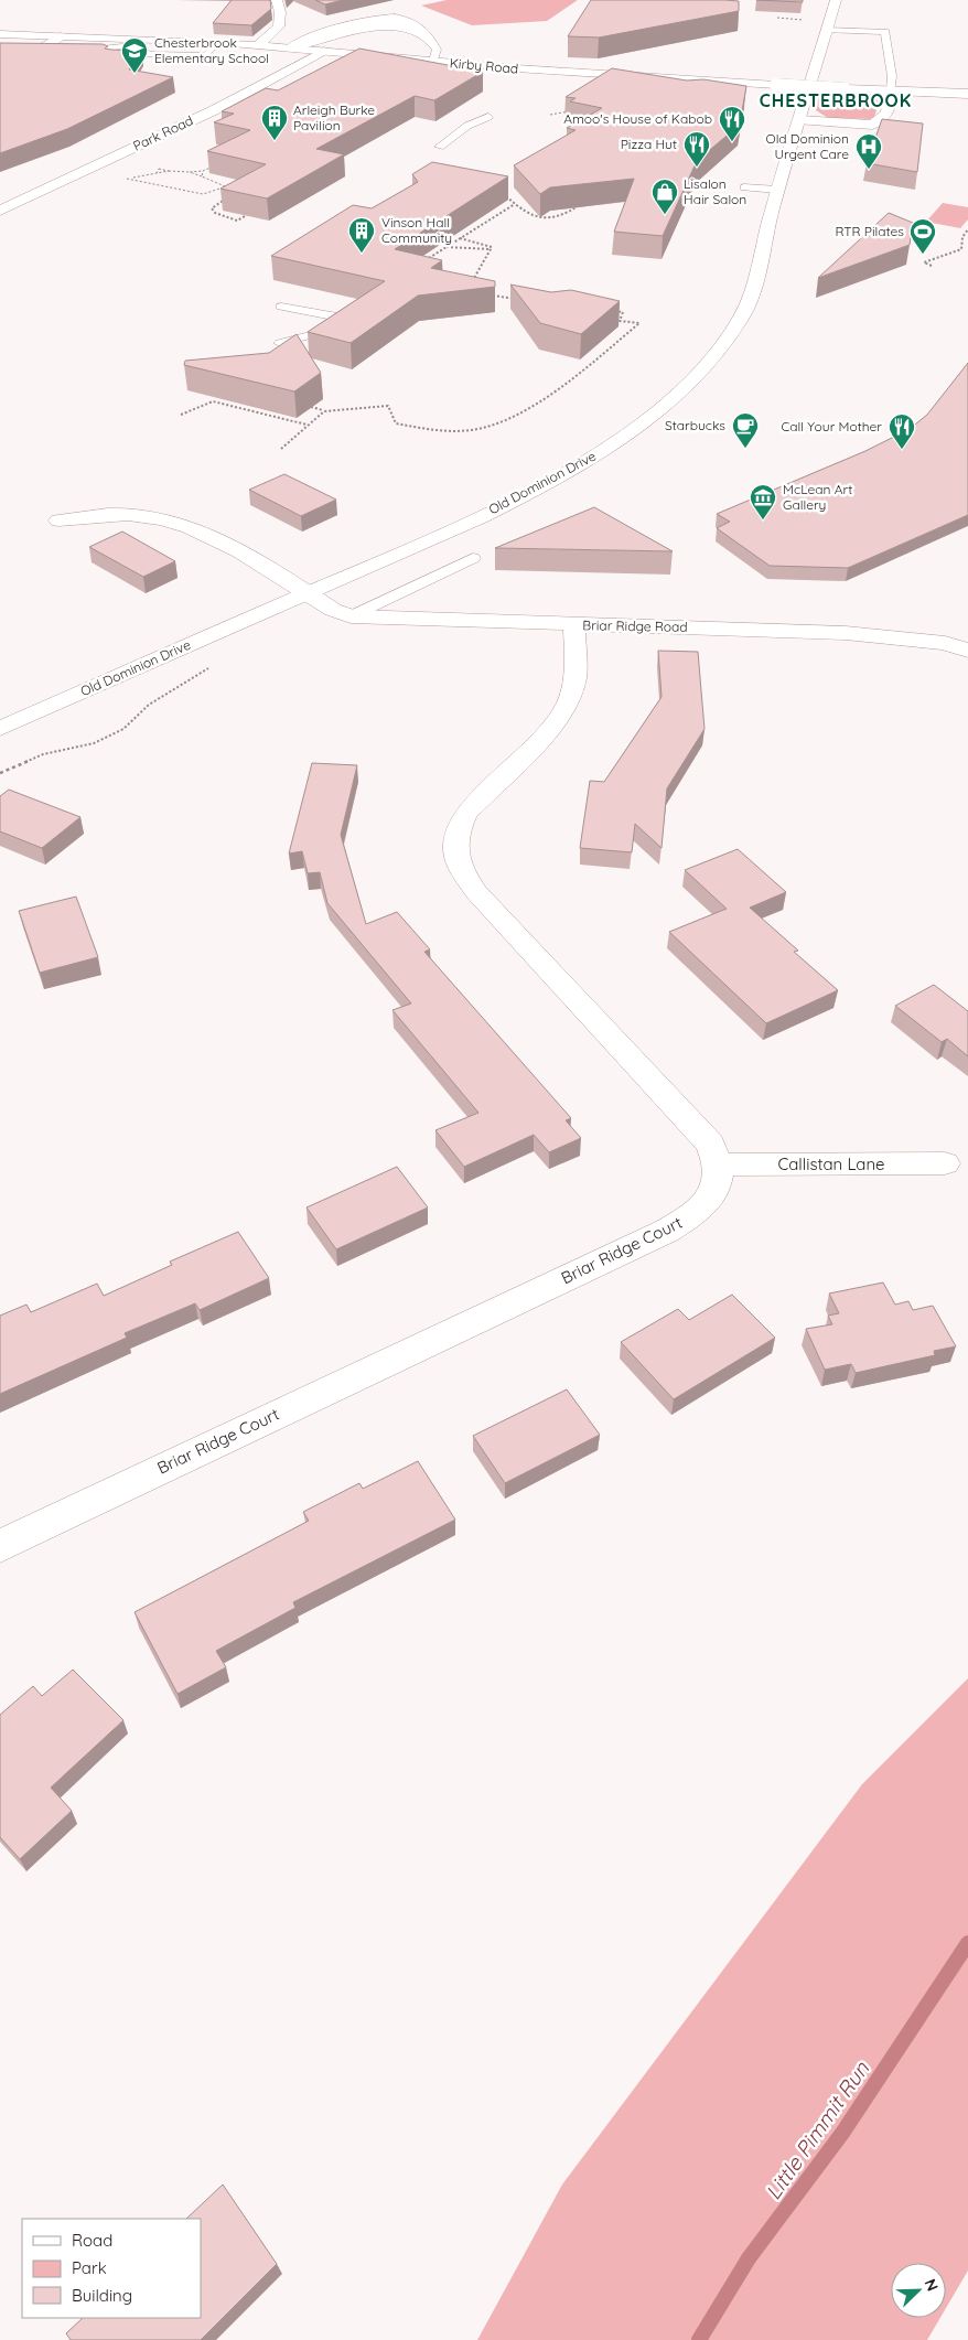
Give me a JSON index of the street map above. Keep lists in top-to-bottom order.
{
  "streets": {
    "main road": [
      "Kirby Road",
      "Park Road",
      "Old Dominion Drive",
      "Briar Ridge Road",
      "Callistan Lane",
      "Briar Ridge Court"
    ]
  },
  "crossings": [
    ["Kirby Road", "Park Road"],
    ["Old Dominion Drive", "Briar Ridge Road"],
    ["Callistan Lane", "Briar Ridge Court"]
  ],
  "districts": ["CHESTERBROOK"],
  "water": ["Little Pimmit Run"],
  "places": {
    "school or university": ["Chesterbrook Elementary School"],
    "building": ["Arleigh Burke Pavilion", "Vinson Hall Community"],
    "restaurant": ["Amoo's House of Kabob", "Pizza Hut", "Call Your Mother"],
    "hospital": ["Old Dominion Urgent Care"],
    "shop": ["Lisalon Hair Salon"],
    "sports": ["RTR Pilates"],
    "cafe": ["Starbucks"],
    "museum": ["McLean Art Gallery"]
  },
  "legend": ["Road", "Park", "Building"],
  "north": "top right"
}
